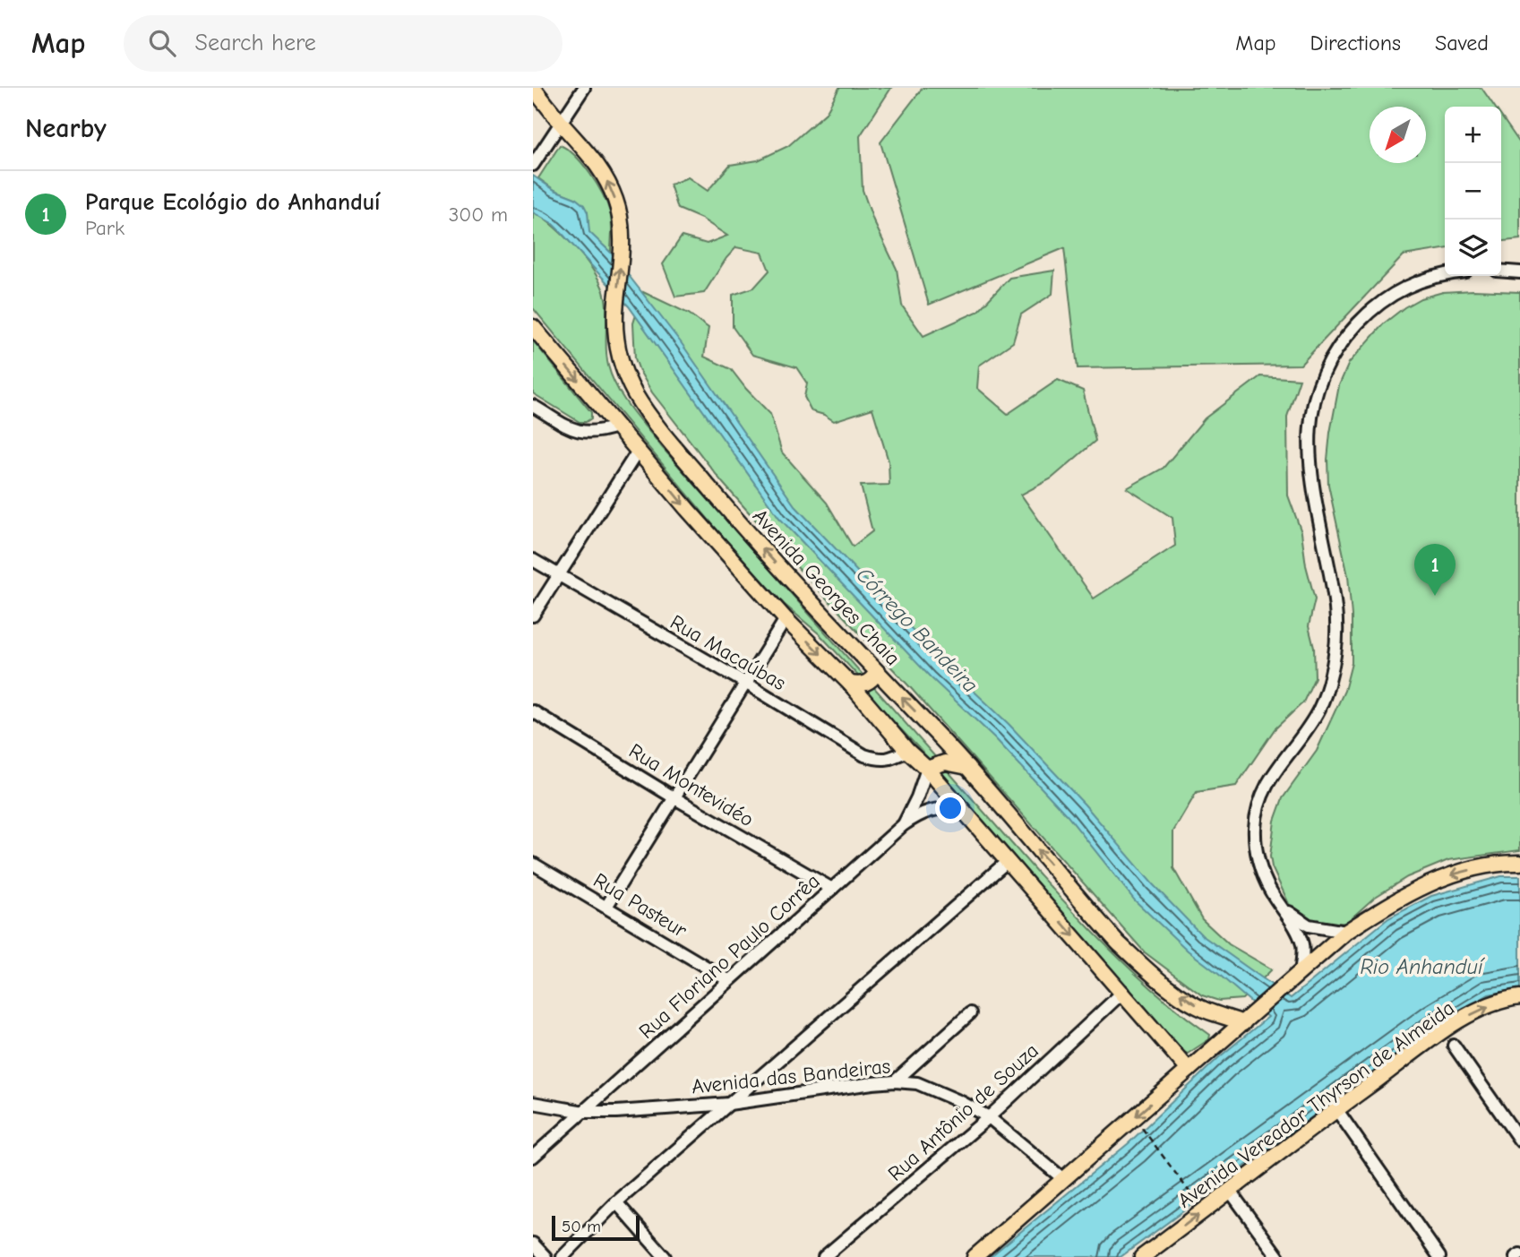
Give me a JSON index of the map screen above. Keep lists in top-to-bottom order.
{
  "streets": {
    "main road": ["Avenida Georges Chaia", "Avenida Vereador Thyrson de Almeida"],
    "street": [
      "Rua Macaúbas",
      "Rua Montevidéo",
      "Rua Pasteur",
      "Rua Floriano Paulo Corrêa",
      "Avenida das Bandeiras",
      "Rua Antônio de Souza"
    ]
  },
  "crossings": [
    ["Rua Montevidéo", "Rua Floriano Paulo Corrêa"],
    ["Rua Pasteur", "Rua Floriano Paulo Corrêa"],
    ["Rua Floriano Paulo Corrêa", "Avenida das Bandeiras"],
    ["Avenida das Bandeiras", "Rua Antônio de Souza"]
  ],
  "water": ["Córrego Bandeira", "Rio Anhanduí"],
  "scale_bar": "50 m",
  "north": "bottom left",
  "page": {
    "header": "Map",
    "search": "Search here",
    "nav": ["Map", "Directions", "Saved"],
    "heading": "Nearby",
    "map_buttons": ["+", "−"],
    "list": [
      {
        "mark": "1",
        "name": "Parque Ecológio do Anhanduí",
        "note": "Park",
        "value": "300 m"
      }
    ],
    "pins": "1",
    "scale": "50 m"
  }
}
